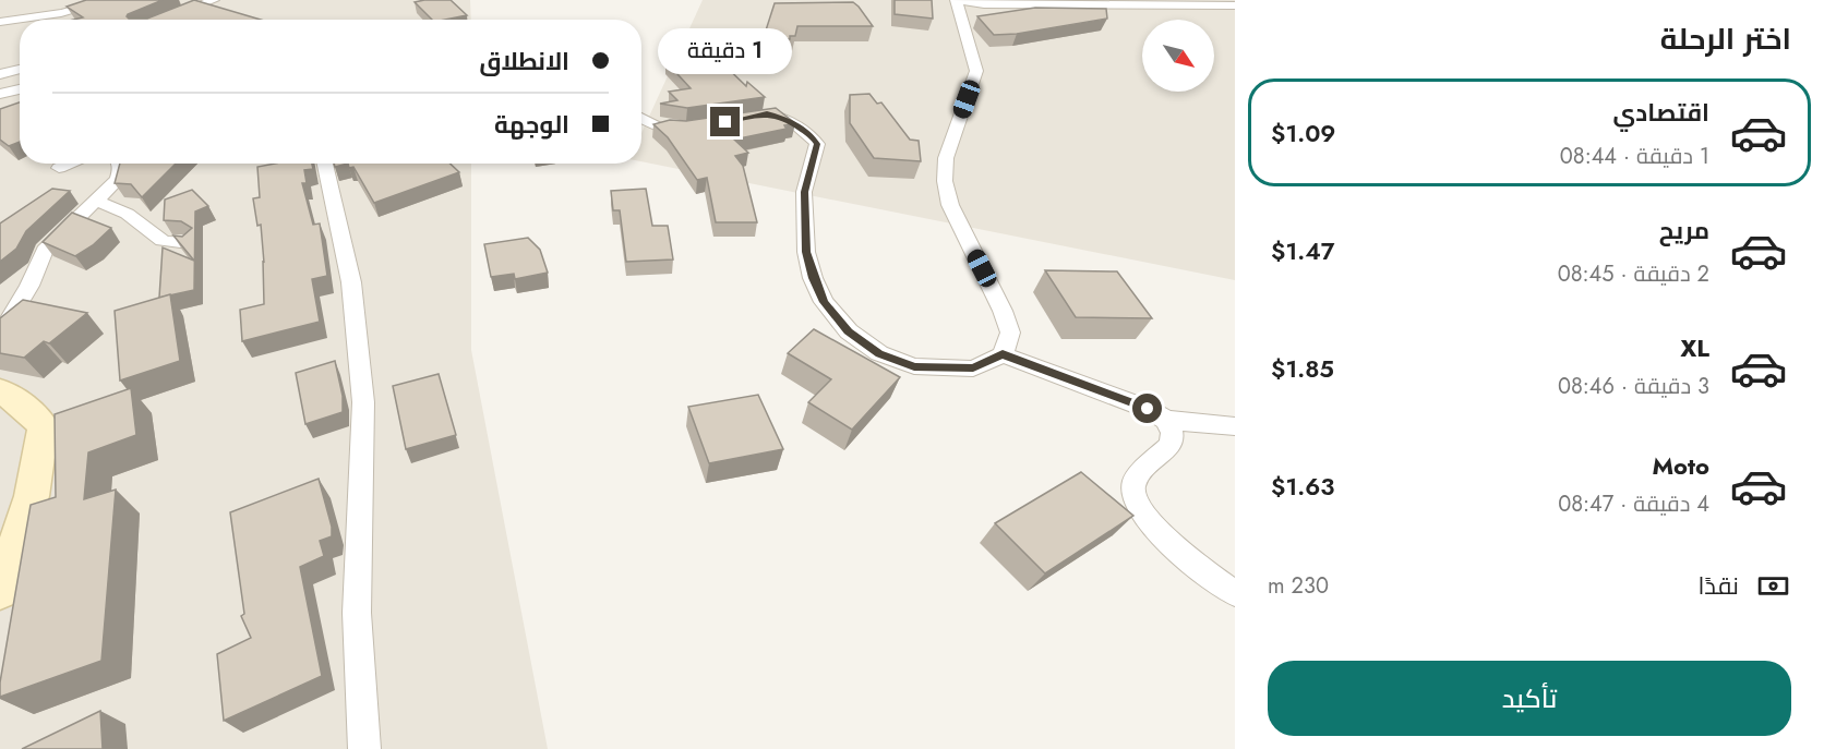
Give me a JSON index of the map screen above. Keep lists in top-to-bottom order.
{
  "north": "bottom right",
  "page": {
    "heading": "اختر الرحلة",
    "banner": ["الانطلاق", "الوجهة"],
    "bubble": "1 دقيقة",
    "list": [
      {
        "name": "اقتصادي",
        "note": "1 دقيقة · 08:44",
        "value": "$1.09"
      },
      {
        "name": "مريح",
        "note": "2 دقيقة · 08:45",
        "value": "$1.47"
      },
      {
        "name": "XL",
        "note": "3 دقيقة · 08:46",
        "value": "$1.85"
      },
      {
        "name": "Moto",
        "note": "4 دقيقة · 08:47",
        "value": "$1.63"
      }
    ],
    "pay": ["نقدًا", "230 m"],
    "buttons": "تأكيد"
  }
}
